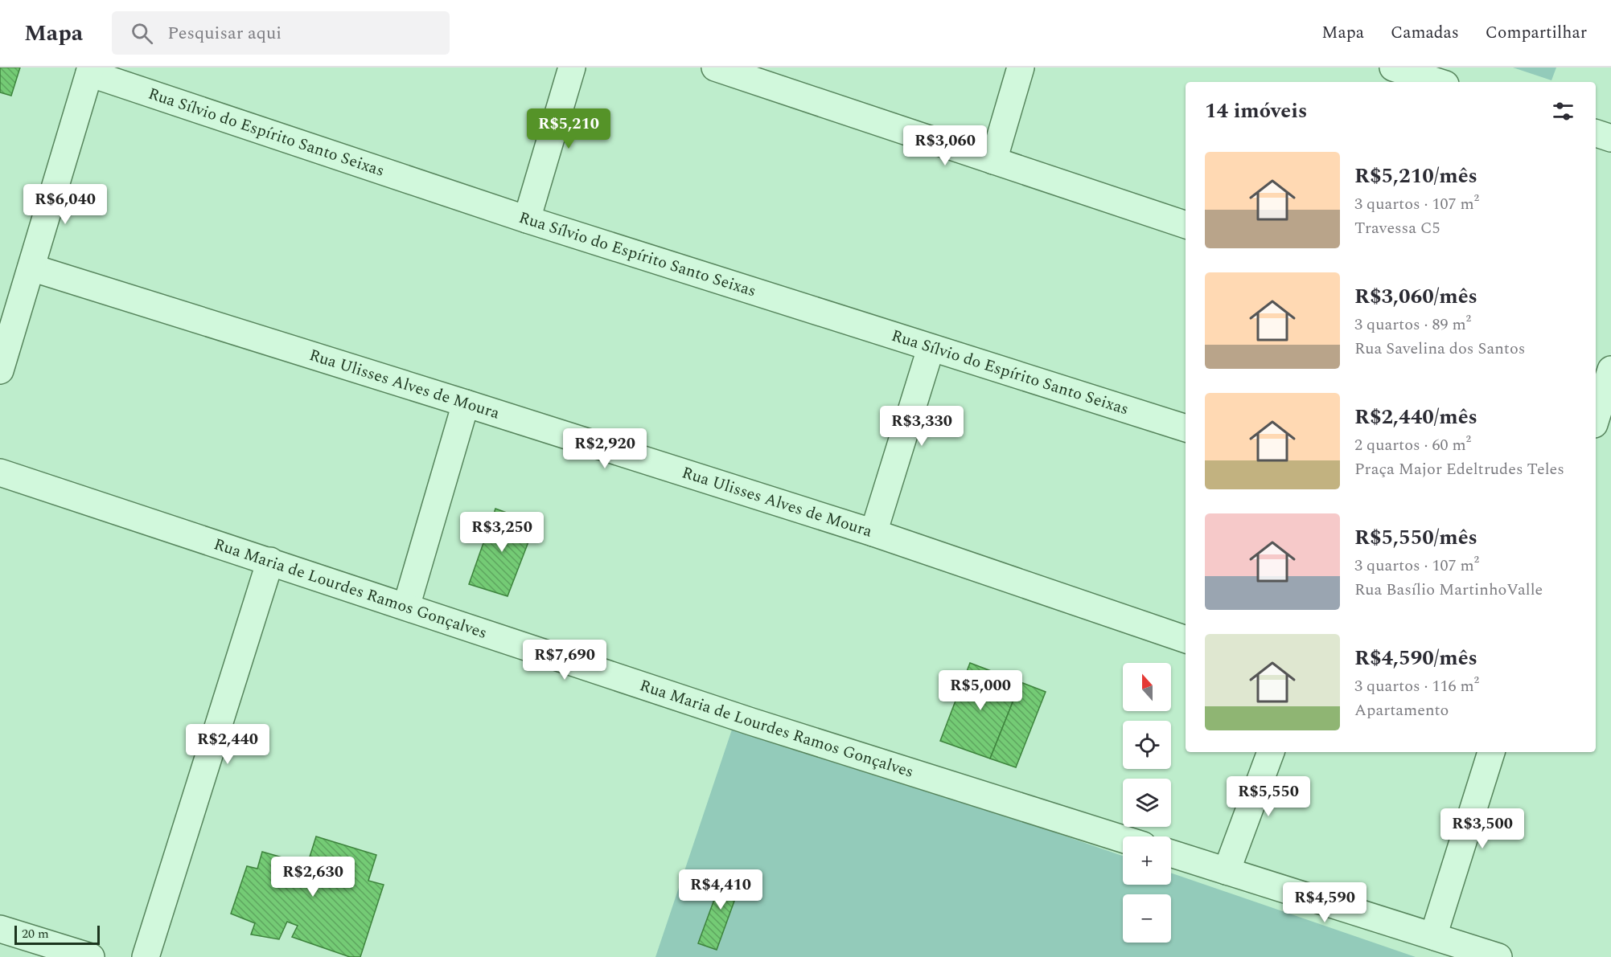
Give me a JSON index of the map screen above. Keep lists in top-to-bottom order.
{
  "streets": {
    "street": ["Rua Sílvio do Espírito Santo Seixas", "Rua Ulisses Alves de Moura", "Rua Maria de Lourdes Ramos Gonçalves"]
  },
  "scale_bar": "20 m",
  "north": "top",
  "page": {
    "header": "Mapa",
    "search": "Pesquisar aqui",
    "nav": ["Mapa", "Camadas", "Compartilhar"],
    "heading": "14 imóveis",
    "price": [
      "R$5,210",
      "R$3,060",
      "R$6,040",
      "R$3,330",
      "R$2,920",
      "R$3,250",
      "R$7,690",
      "R$5,000",
      "R$2,440",
      "R$5,550",
      "R$3,500",
      "R$2,630",
      "R$4,410",
      "R$4,590"
    ],
    "list": [
      {
        "name": "R$5,210/mês",
        "note": "3 quartos · 107 m² · Travessa C5"
      },
      {
        "name": "R$3,060/mês",
        "note": "3 quartos · 89 m² · Rua Savelina dos Santos"
      },
      {
        "name": "R$2,440/mês",
        "note": "2 quartos · 60 m² · Praça Major Edeltrudes Teles"
      },
      {
        "name": "R$5,550/mês",
        "note": "3 quartos · 107 m² · Rua Basílio MartinhoValle"
      },
      {
        "name": "R$4,590/mês",
        "note": "3 quartos · 116 m² · Apartamento"
      }
    ],
    "map_buttons": ["+", "−"],
    "scale": "20 m"
  }
}
